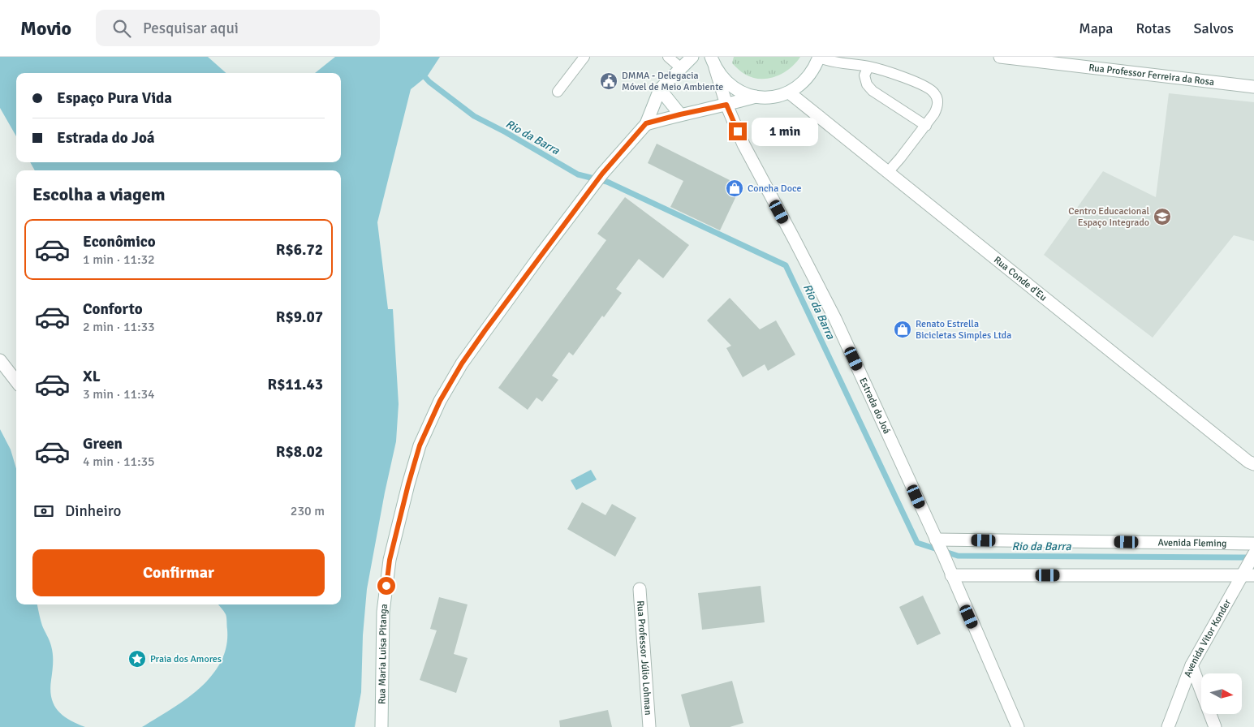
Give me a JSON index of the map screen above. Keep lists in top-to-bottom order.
{
  "streets": {
    "street": [
      "Rua Professor Ferreira da Rosa",
      "Rua Conde d'Eu",
      "Estrada do Joá",
      "Avenida Fleming",
      "Avenida Vitor Konder",
      "Rua Maria Luisa Pitanga",
      "Rua Professor Júlio Lohman"
    ]
  },
  "crossings": [
    ["Estrada do Joá", "Avenida Fleming"]
  ],
  "water": ["Rio da Barra"],
  "places": {
    "public building": ["DMMA - Delegacia Móvel de Meio Ambiente"],
    "shop": ["Concha Doce", "Renato Estrella Bicicletas Simples Ltda"],
    "school or university": ["Centro Educacional Espaço Integrado"],
    "place": ["Praia dos Amores"]
  },
  "north": "right",
  "page": {
    "header": "Movio",
    "search": "Pesquisar aqui",
    "nav": ["Mapa", "Rotas", "Salvos"],
    "banner": ["Espaço Pura Vida", "Estrada do Joá"],
    "bubble": "1 min",
    "heading": "Escolha a viagem",
    "list": [
      {
        "name": "Econômico",
        "note": "1 min · 11:32",
        "value": "R$6.72"
      },
      {
        "name": "Conforto",
        "note": "2 min · 11:33",
        "value": "R$9.07"
      },
      {
        "name": "XL",
        "note": "3 min · 11:34",
        "value": "R$11.43"
      },
      {
        "name": "Green",
        "note": "4 min · 11:35",
        "value": "R$8.02"
      }
    ],
    "pay": ["Dinheiro", "230 m"],
    "buttons": "Confirmar"
  }
}
